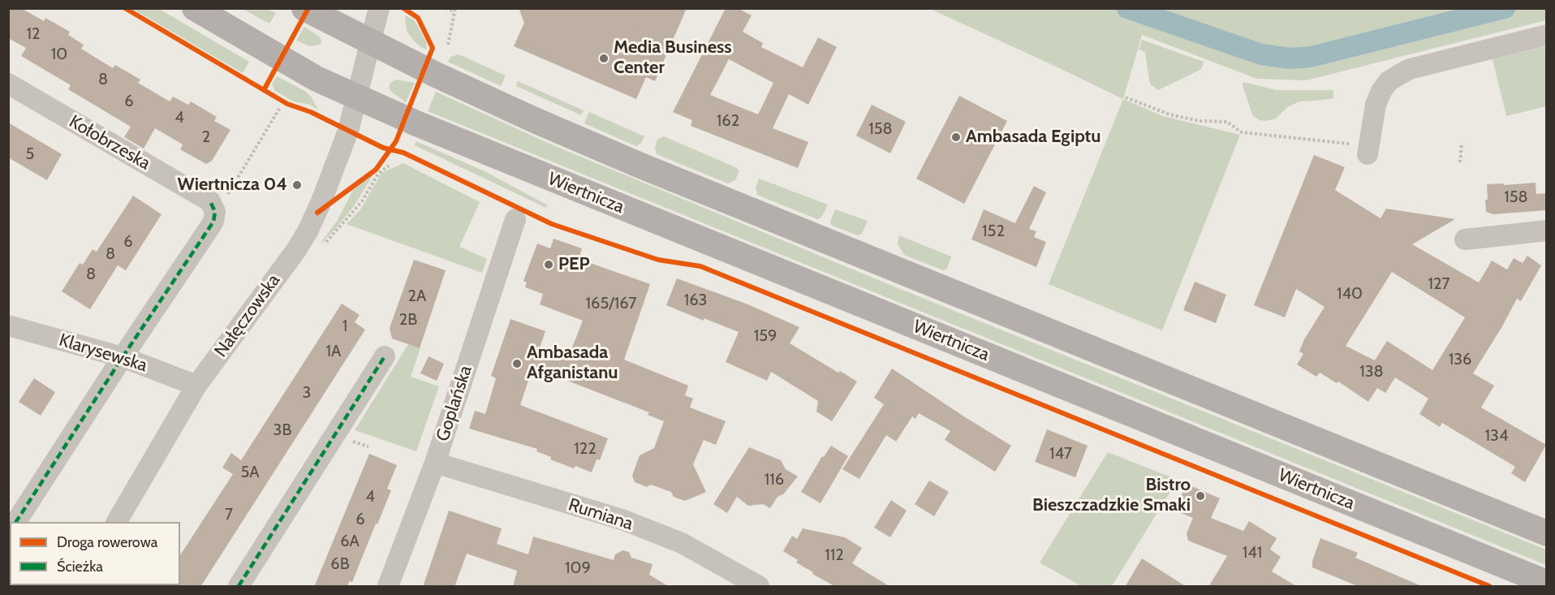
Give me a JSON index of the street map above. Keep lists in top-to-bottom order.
{
  "streets": {
    "main road": ["Wiertnicza"],
    "street": [
      "Kołobrzeska",
      "Nałęczowska",
      "Klarysewska",
      "Goplańska",
      "Rumiana"
    ]
  },
  "crossings": [
    ["Wiertnicza", "Nałęczowska"],
    ["Nałęczowska", "Klarysewska"],
    ["Goplańska", "Rumiana"]
  ],
  "places": [
    "Media Business Center",
    "Ambasada Egiptu",
    "Wiertnicza 04",
    "PEP",
    "Ambasada Afganistanu",
    "Bistro Bieszczadzkie Smaki"
  ],
  "house_numbers": [
    "12",
    "10",
    "8",
    "6",
    "4",
    "162",
    "158",
    "2",
    "5",
    "158",
    "152",
    "6",
    "8",
    "8",
    "127",
    "140",
    "2A",
    "163",
    "165/167",
    "2B",
    "1",
    "159",
    "1A",
    "136",
    "138",
    "3",
    "3B",
    "134",
    "122",
    "147",
    "5A",
    "116",
    "4",
    "7",
    "6",
    "6A",
    "141",
    "112",
    "6B",
    "109"
  ],
  "legend": ["Droga rowerowa", "Ścieżka"]
}
